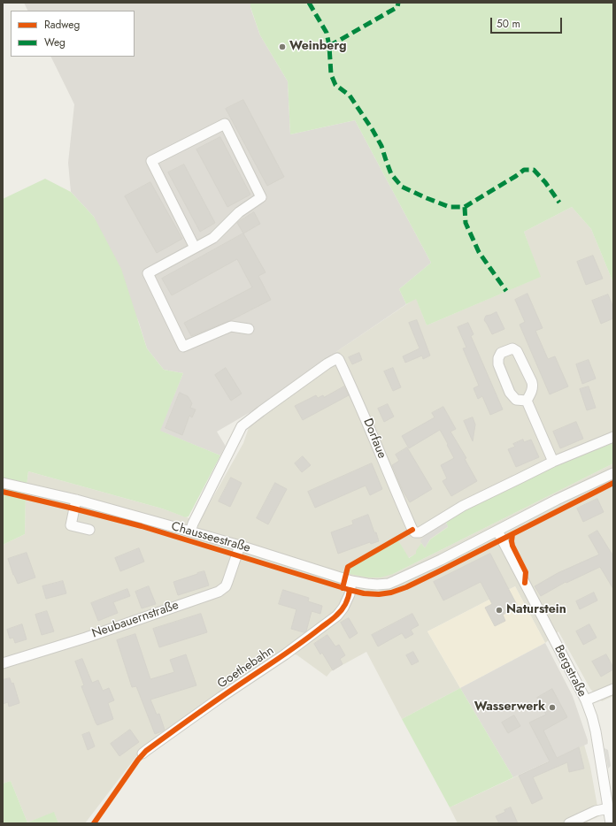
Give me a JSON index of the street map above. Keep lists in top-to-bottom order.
{
  "streets": {
    "street": [
      "Dorfaue",
      "Chausseestraße",
      "Neubauernstraße",
      "Goethebahn",
      "Bergstraße"
    ]
  },
  "crossings": [
    ["Dorfaue", "Chausseestraße"],
    ["Chausseestraße", "Neubauernstraße"],
    ["Chausseestraße", "Goethebahn"],
    ["Chausseestraße", "Bergstraße"]
  ],
  "places": ["Weinberg", "Naturstein", "Wasserwerk"],
  "legend": ["Radweg", "Weg"],
  "scale_bar": "50 m"
}
